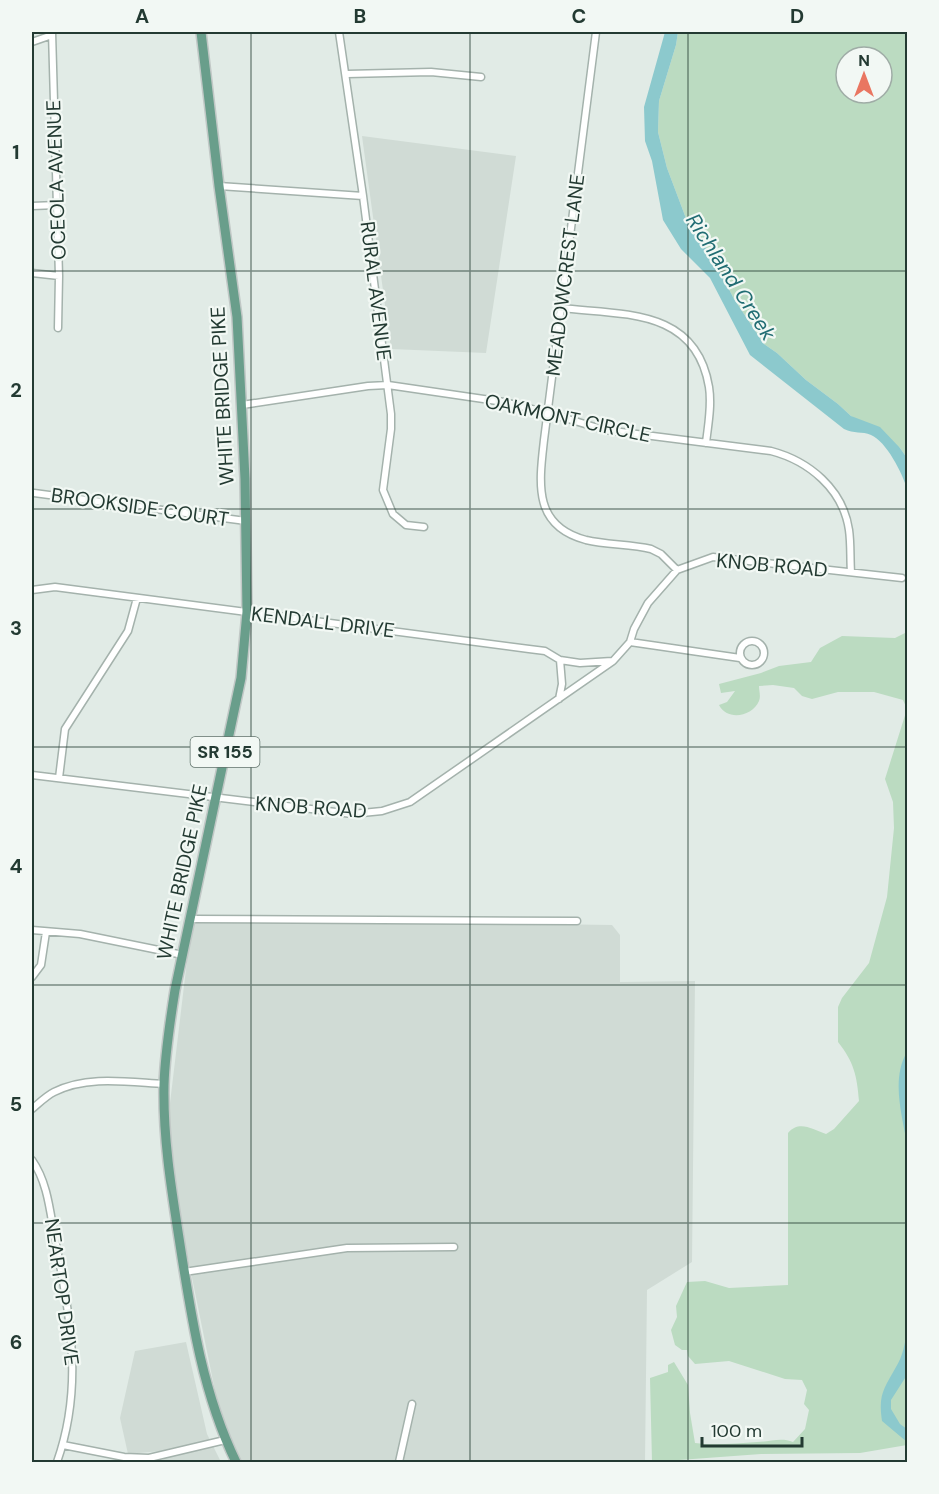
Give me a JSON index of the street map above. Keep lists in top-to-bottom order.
{
  "streets": {
    "main road": ["WHITE BRIDGE PIKE", "SR 155"],
    "street": [
      "OCEOLA AVENUE",
      "MEADOWCREST LANE",
      "RURAL AVENUE",
      "OAKMONT CIRCLE",
      "BROOKSIDE COURT",
      "KNOB ROAD",
      "KENDALL DRIVE",
      "NEARTOP DRIVE"
    ]
  },
  "crossings": [
    ["MEADOWCREST LANE", "OAKMONT CIRCLE"],
    ["MEADOWCREST LANE", "KNOB ROAD"],
    ["RURAL AVENUE", "OAKMONT CIRCLE"],
    ["WHITE BRIDGE PIKE", "OAKMONT CIRCLE"],
    ["WHITE BRIDGE PIKE", "BROOKSIDE COURT"],
    ["WHITE BRIDGE PIKE", "KNOB ROAD"],
    ["WHITE BRIDGE PIKE", "KENDALL DRIVE"],
    ["OAKMONT CIRCLE", "KNOB ROAD"],
    ["KNOB ROAD", "KENDALL DRIVE"]
  ],
  "water": ["Richland Creek"],
  "scale_bar": "100 m",
  "north": "top",
  "grid": {
    "columns": [
      "A",
      "B",
      "C",
      "D"
    ],
    "rows": [
      "1",
      "2",
      "3",
      "4",
      "5",
      "6"
    ]
  }
}
